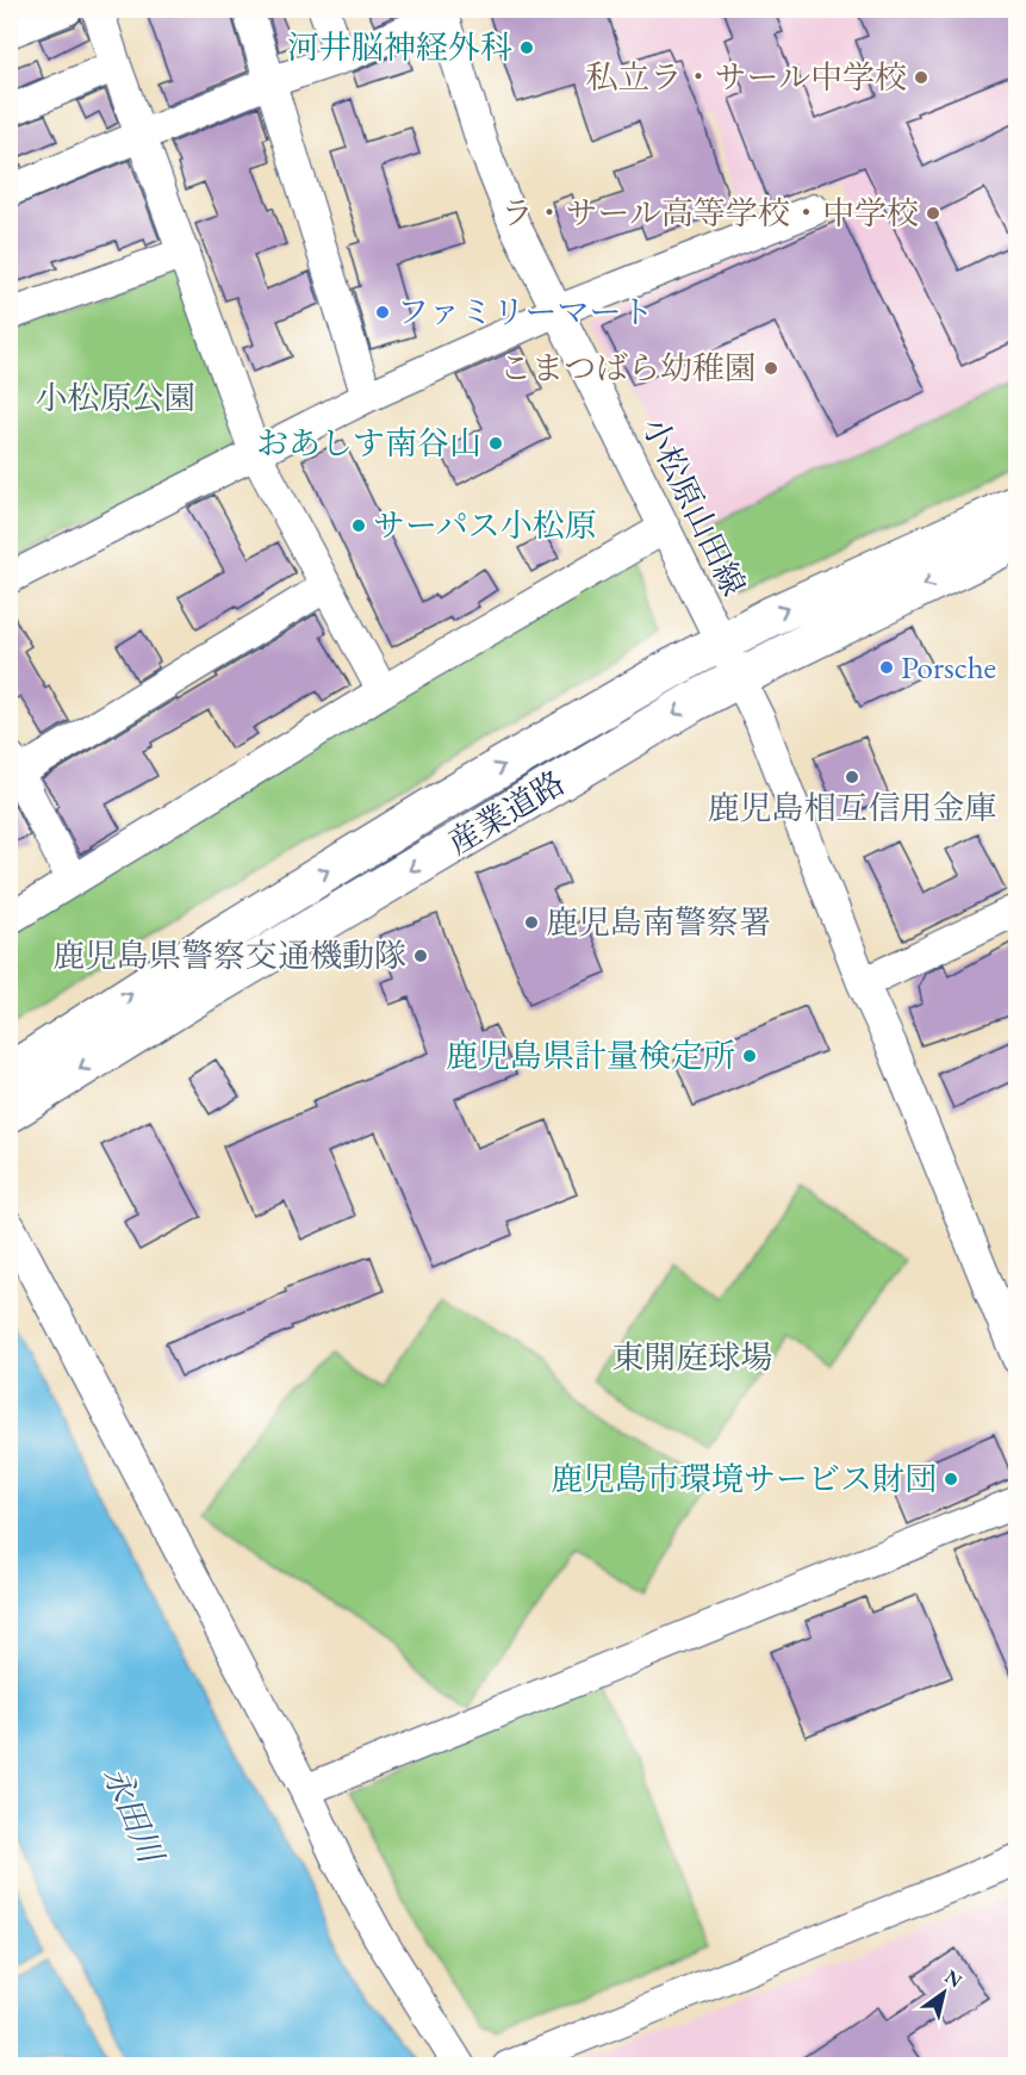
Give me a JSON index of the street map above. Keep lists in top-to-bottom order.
{
  "streets": {
    "main road": ["産業道路"],
    "street": ["小松原山田線"]
  },
  "crossings": [
    ["小松原山田線", "産業道路"]
  ],
  "water": ["永田川"],
  "parks": ["小松原公園", "東開庭球場"],
  "places": [
    "河井脳神経外科",
    "私立ラ・サール中学校",
    "ラ・サール高等学校・中学校",
    "ファミリーマート",
    "こまつばら幼稚園",
    "おあしす南谷山",
    "サーパス小松原",
    "Porsche",
    "鹿児島相互信用金庫",
    "鹿児島南警察署",
    "鹿児島県警察交通機動隊",
    "鹿児島県計量検定所",
    "鹿児島市環境サービス財団"
  ],
  "north": "top right"
}
